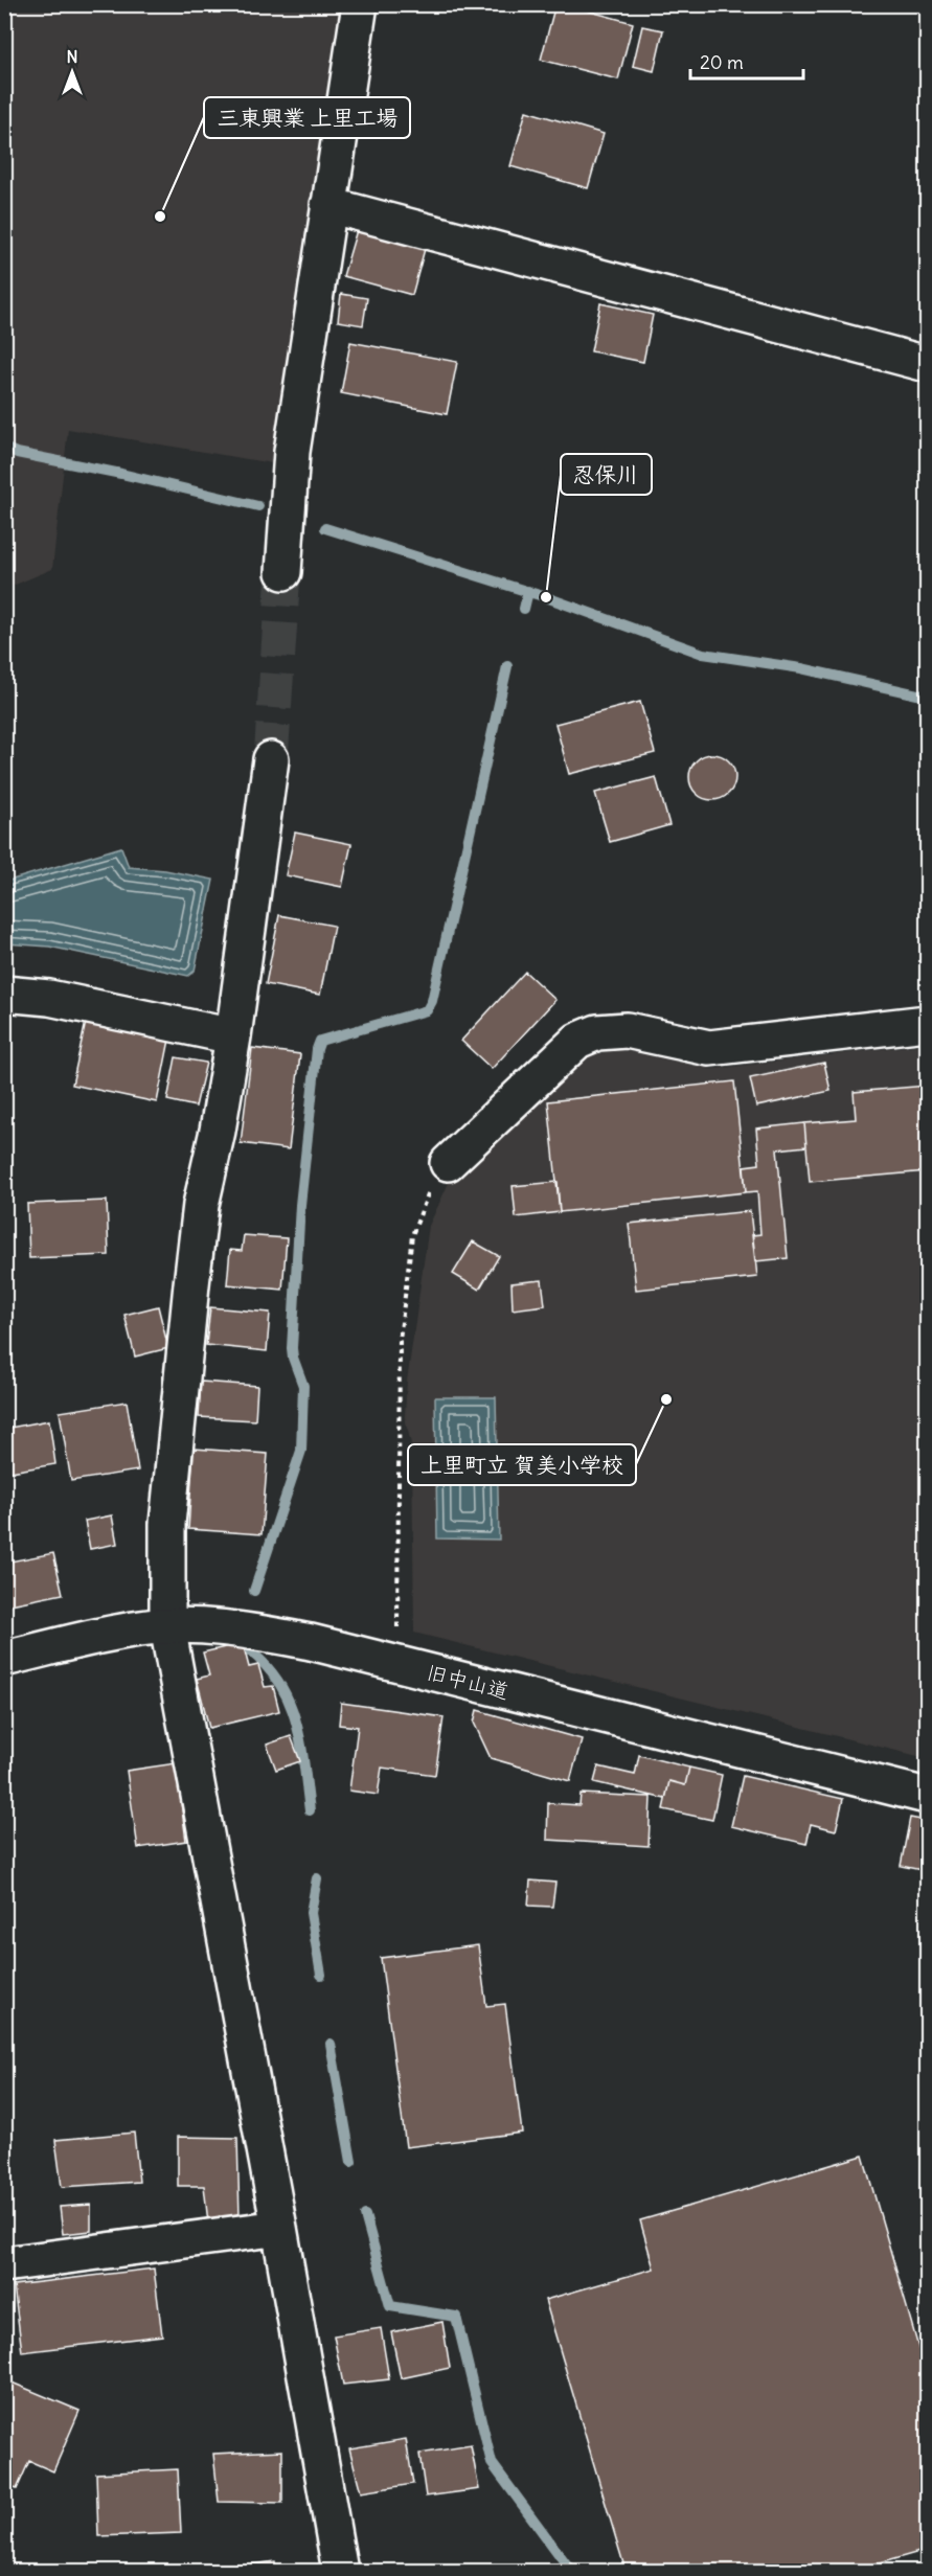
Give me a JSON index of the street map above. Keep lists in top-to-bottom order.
{
  "streets": {
    "street": ["旧中山道"]
  },
  "places": ["三東興業 上里工場", "忍保川", "上里町立 賀美小学校"],
  "scale_bar": "20 m",
  "north": "top"
}
